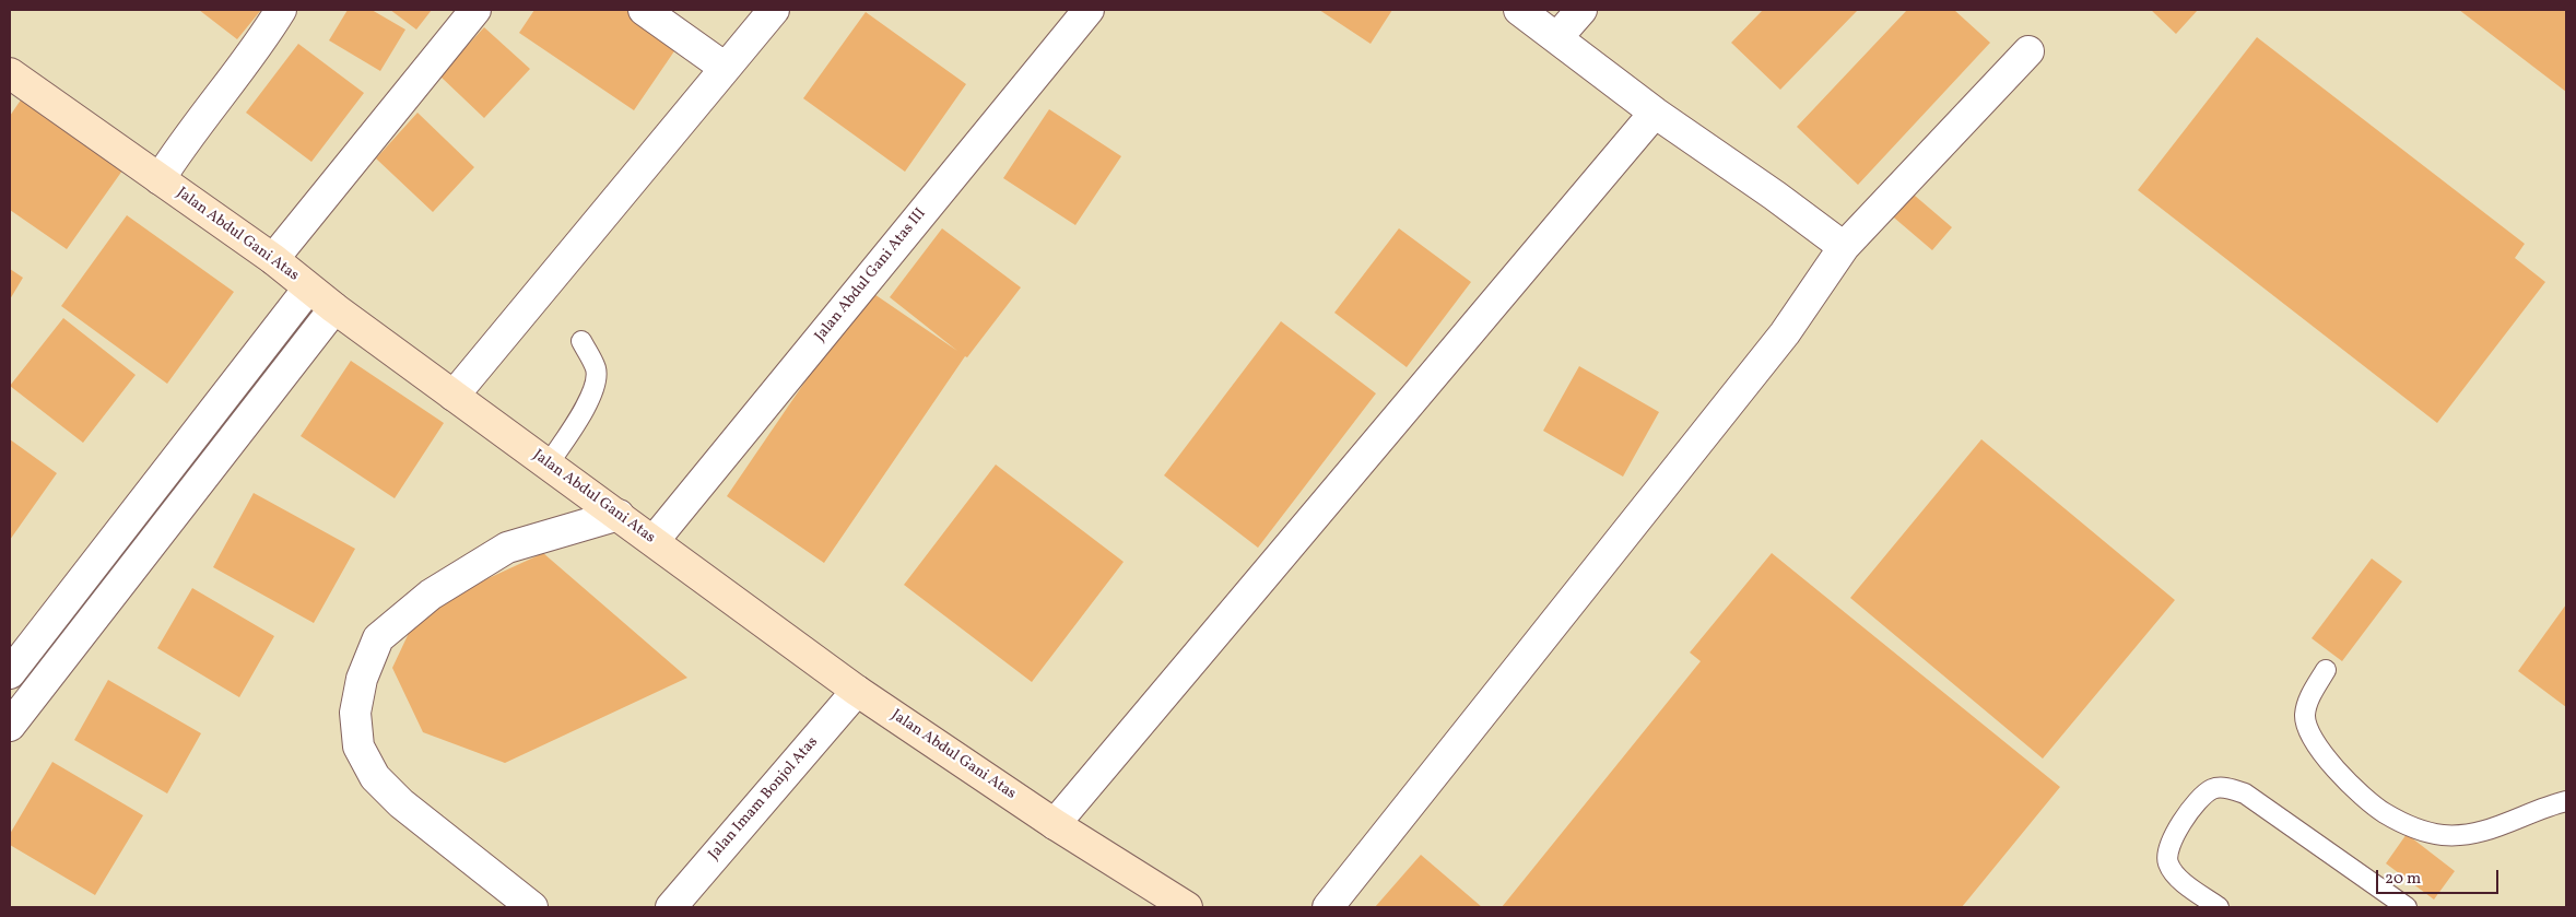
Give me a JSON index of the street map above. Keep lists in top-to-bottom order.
{
  "streets": {
    "street": ["Jalan Abdul Gani Atas", "Jalan Abdul Gani Atas III", "Jalan Imam Bonjol Atas"]
  },
  "crossings": [
    ["Jalan Abdul Gani Atas", "Jalan Abdul Gani Atas III"],
    ["Jalan Abdul Gani Atas", "Jalan Imam Bonjol Atas"]
  ],
  "scale_bar": "20 m"
}
